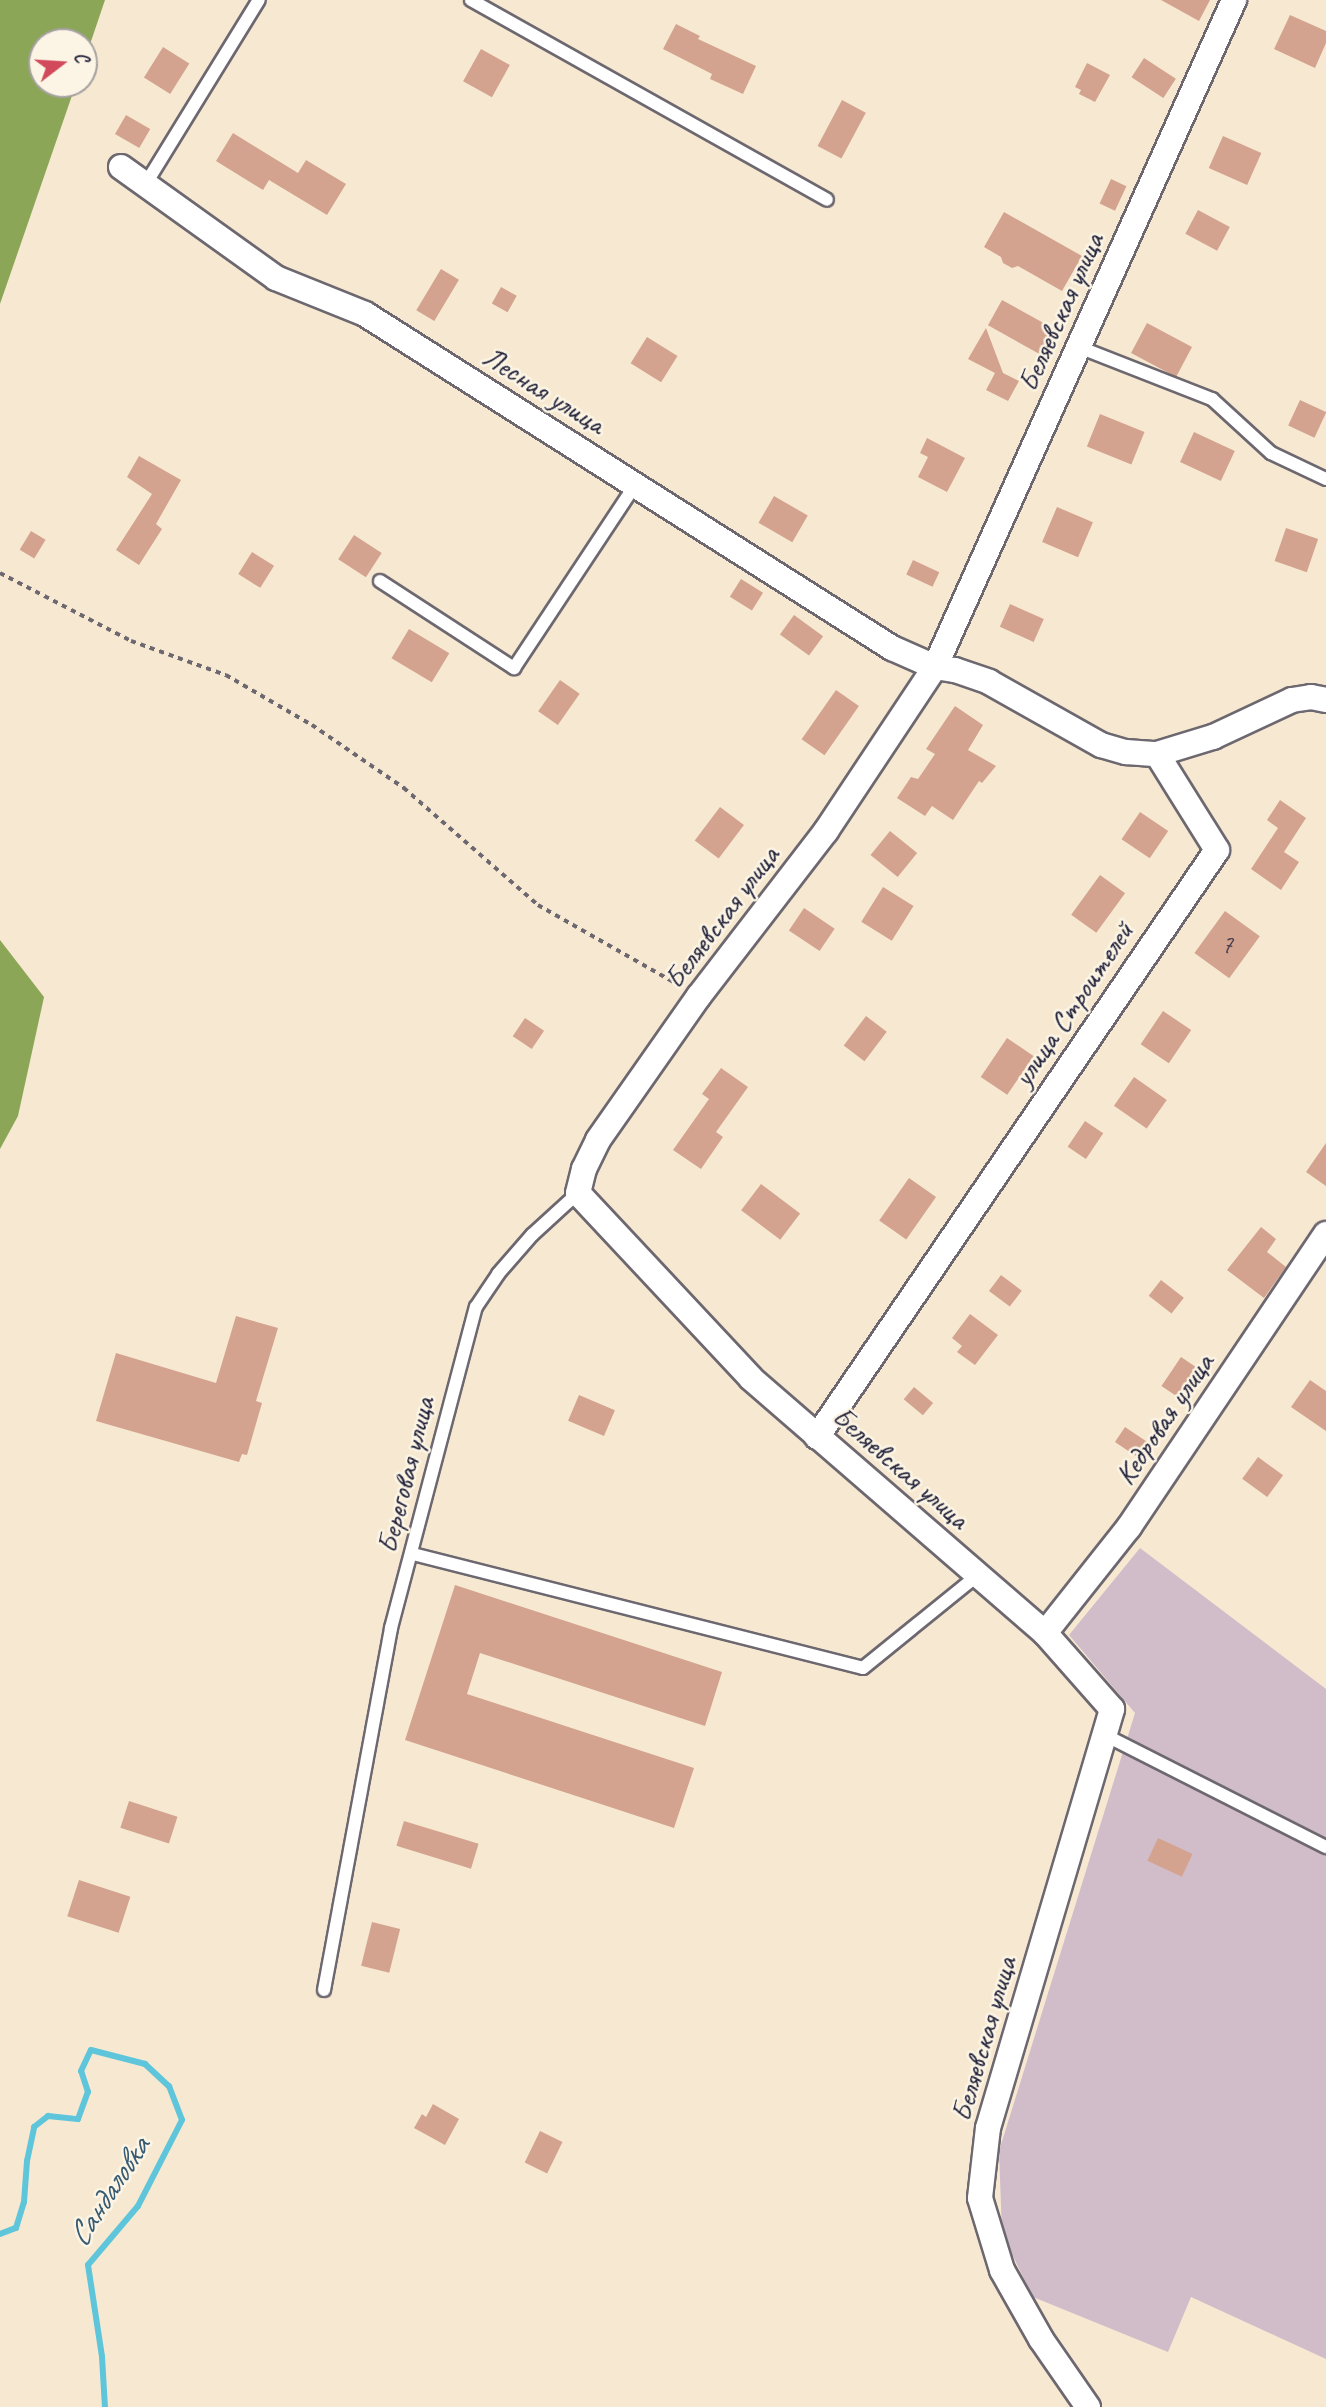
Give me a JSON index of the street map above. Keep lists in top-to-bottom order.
{
  "streets": {
    "street": [
      "Беляевская улица",
      "Лесная улица",
      "улица Строителей",
      "Кедровая улица"
    ],
    "lane": ["Береговая улица"]
  },
  "crossings": [
    ["Беляевская улица", "Лесная улица"],
    ["Беляевская улица", "улица Строителей"],
    ["Беляевская улица", "Кедровая улица"],
    ["Беляевская улица", "Береговая улица"],
    ["Лесная улица", "улица Строителей"]
  ],
  "water": ["Сандаловка"],
  "house_numbers": ["7"],
  "north": "right"
}
